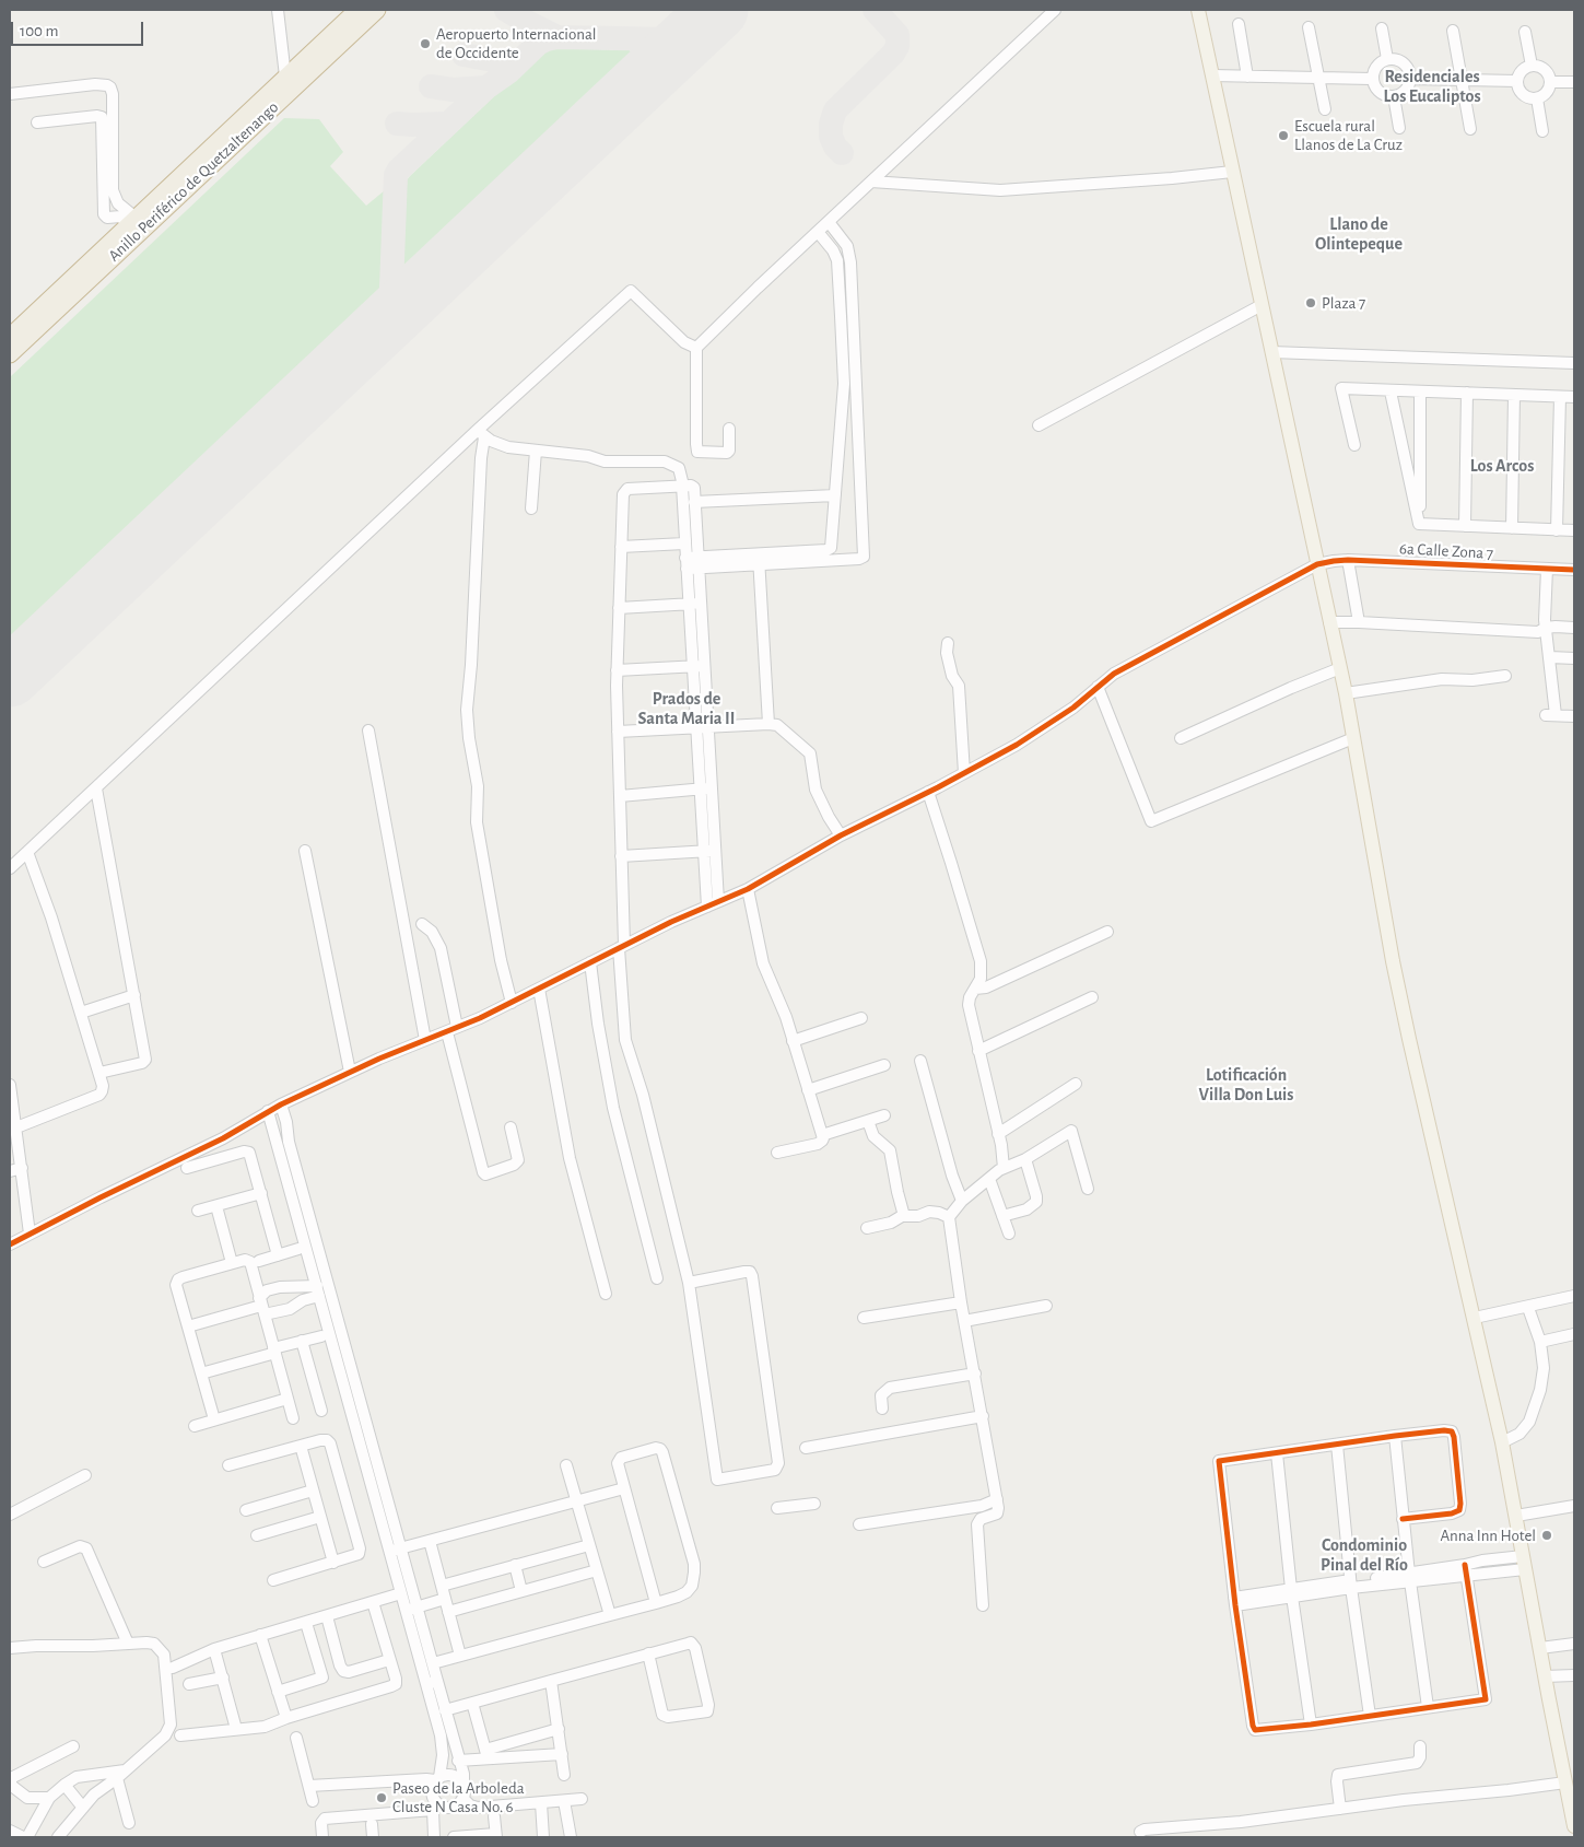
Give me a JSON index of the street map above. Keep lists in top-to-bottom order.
{
  "streets": {
    "highway": ["Anillo Periférico de Quetzaltenango"],
    "street": ["6a Calle Zona 7"]
  },
  "districts": [
    "Residenciales Los Eucaliptos",
    "Llano de Olintepeque",
    "Los Arcos",
    "Prados de Santa Maria II",
    "Lotificación Villa Don Luis",
    "Condominio Pinal del Río"
  ],
  "places": [
    "Aeropuerto Internacional de Occidente",
    "Escuela rural Llanos de La Cruz",
    "Plaza 7",
    "Anna Inn Hotel",
    "Paseo de la Arboleda Cluste N Casa No. 6"
  ],
  "scale_bar": "100 m"
}
